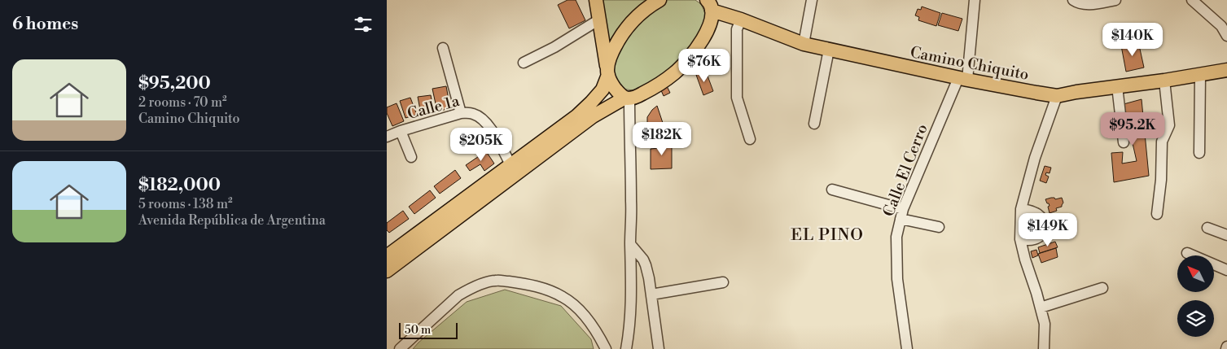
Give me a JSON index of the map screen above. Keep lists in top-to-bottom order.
{
  "streets": {
    "main road": ["Camino Chiquito"],
    "street": ["Calle 1a", "Calle El Cerro"]
  },
  "crossings": [
    ["Camino Chiquito", "Calle El Cerro"]
  ],
  "districts": ["EL PINO"],
  "scale_bar": "50 m",
  "north": "top left",
  "page": {
    "heading": "6 homes",
    "price": [
      "$140K",
      "$76K",
      "$95.2K",
      "$182K",
      "$205K",
      "$149K"
    ],
    "list": [
      {
        "name": "$95,200",
        "note": "2 rooms · 70 m² · Camino Chiquito"
      },
      {
        "name": "$182,000",
        "note": "5 rooms · 138 m² · Avenida República de Argentina"
      }
    ],
    "scale": "50 m"
  }
}
